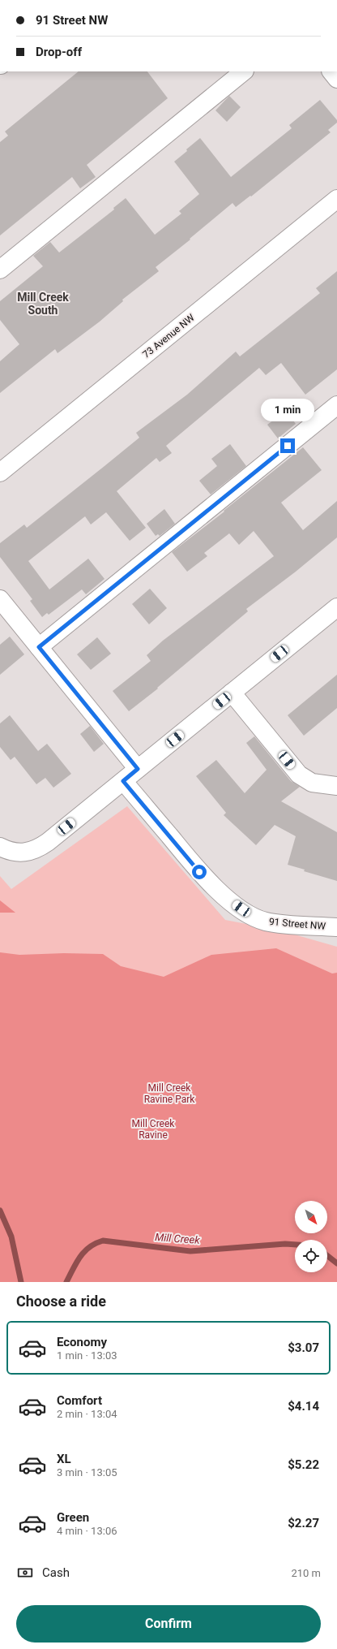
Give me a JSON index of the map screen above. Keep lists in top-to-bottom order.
{
  "streets": {
    "street": ["73 Avenue NW", "91 Street NW"]
  },
  "districts": ["Mill Creek South"],
  "water": ["Mill Creek"],
  "parks": ["Mill Creek Ravine Park", "Mill Creek Ravine"],
  "north": "bottom right",
  "page": {
    "banner": ["91 Street NW", "Drop-off"],
    "bubble": "1 min",
    "heading": "Choose a ride",
    "list": [
      {
        "name": "Economy",
        "note": "1 min · 13:03",
        "value": "$3.07"
      },
      {
        "name": "Comfort",
        "note": "2 min · 13:04",
        "value": "$4.14"
      },
      {
        "name": "XL",
        "note": "3 min · 13:05",
        "value": "$5.22"
      },
      {
        "name": "Green",
        "note": "4 min · 13:06",
        "value": "$2.27"
      }
    ],
    "pay": ["Cash", "210 m"],
    "buttons": "Confirm"
  }
}
